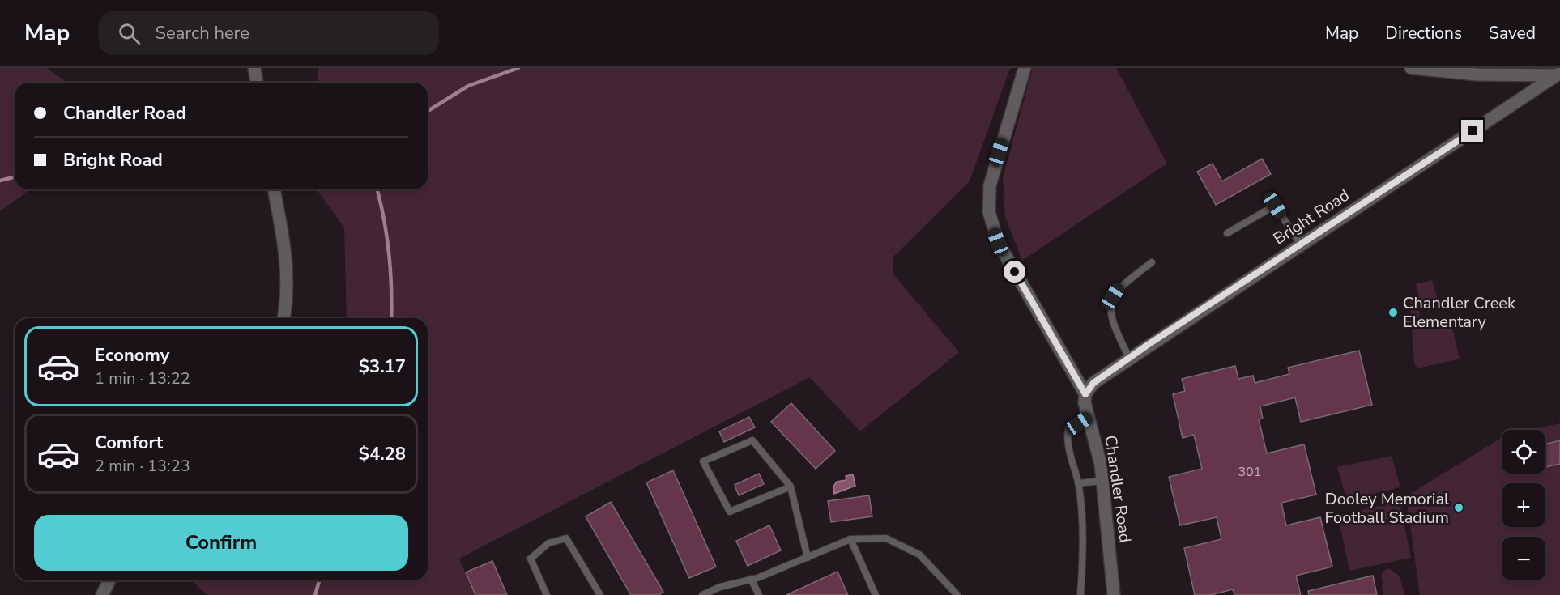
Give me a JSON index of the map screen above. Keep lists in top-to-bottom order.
{
  "streets": {
    "street": ["Bright Road", "Chandler Road"]
  },
  "crossings": [
    ["Bright Road", "Chandler Road"]
  ],
  "places": ["Chandler Creek Elementary", "Dooley Memorial Football Stadium"],
  "house_numbers": ["301"],
  "page": {
    "header": "Map",
    "search": "Search here",
    "nav": ["Map", "Directions", "Saved"],
    "banner": ["Chandler Road", "Bright Road"],
    "list": [
      {
        "name": "Economy",
        "note": "1 min · 13:22",
        "value": "$3.17"
      },
      {
        "name": "Comfort",
        "note": "2 min · 13:23",
        "value": "$4.28"
      }
    ],
    "map_buttons": ["+", "−"],
    "buttons": "Confirm"
  }
}
